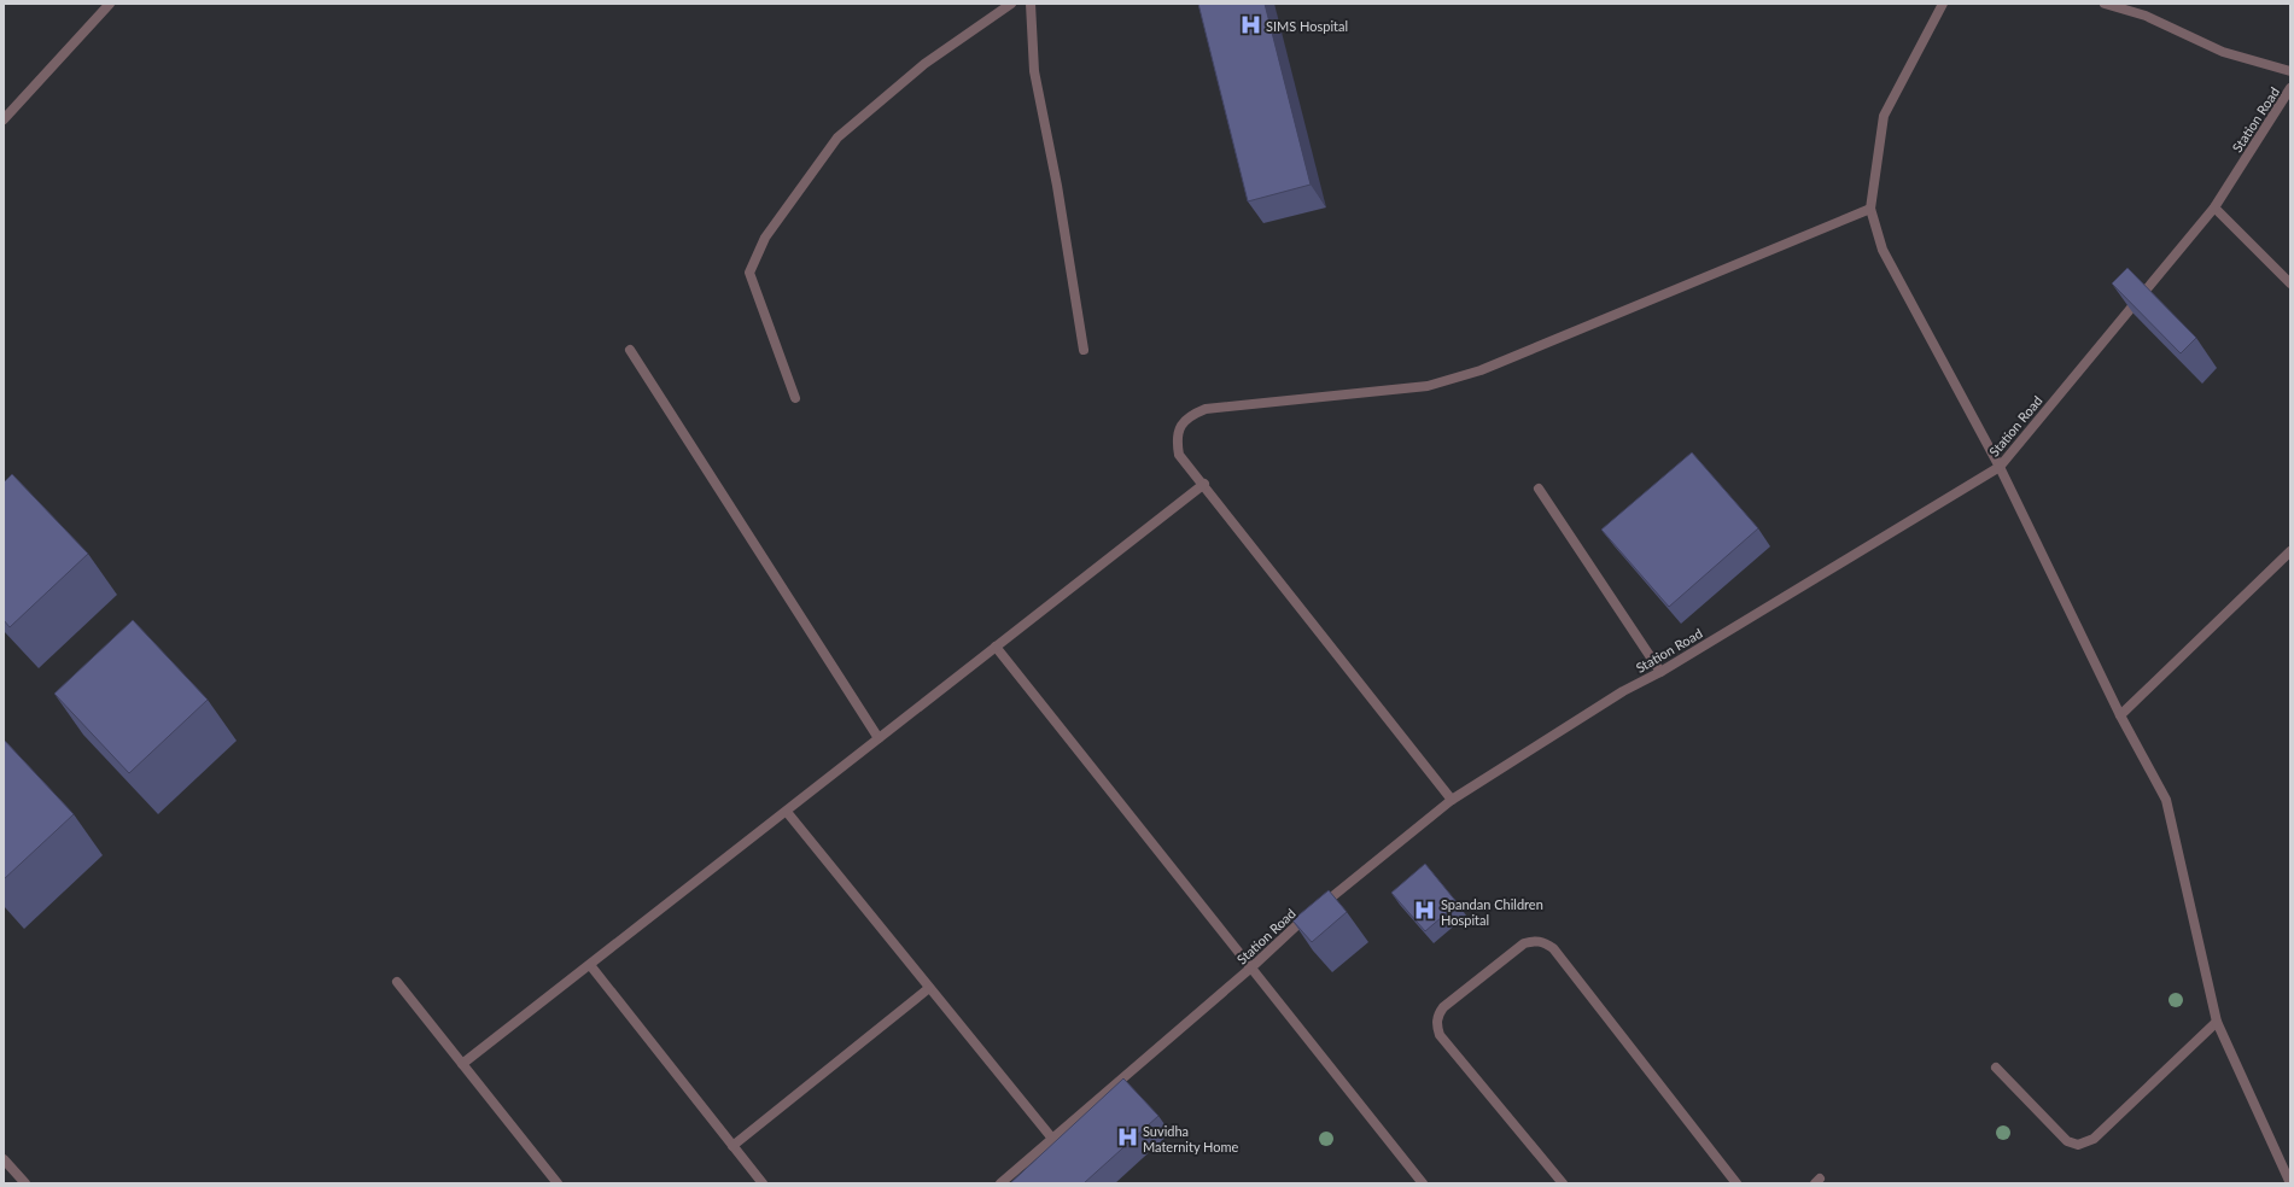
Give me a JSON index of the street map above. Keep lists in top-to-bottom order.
{
  "streets": {
    "street": ["Station Road"]
  },
  "places": {
    "hospital": ["SIMS Hospital", "Spandan Children Hospital", "Suvidha Maternity Home"]
  }
}
